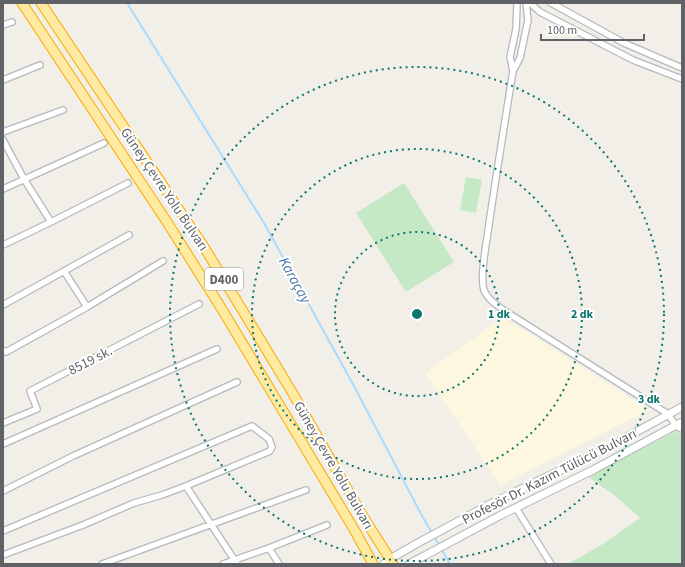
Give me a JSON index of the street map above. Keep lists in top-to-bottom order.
{
  "streets": {
    "highway": ["Güney Çevre Yolu Bulvarı", "D400"],
    "street": ["8519 sk.", "Profesör Dr. Kazım Tülücü Bulvarı"]
  },
  "crossings": [
    ["Güney Çevre Yolu Bulvarı", "Profesör Dr. Kazım Tülücü Bulvarı"]
  ],
  "water": ["Karaçay"],
  "scale_bar": "100 m",
  "rings": ["1 dk", "2 dk", "3 dk"]
}
